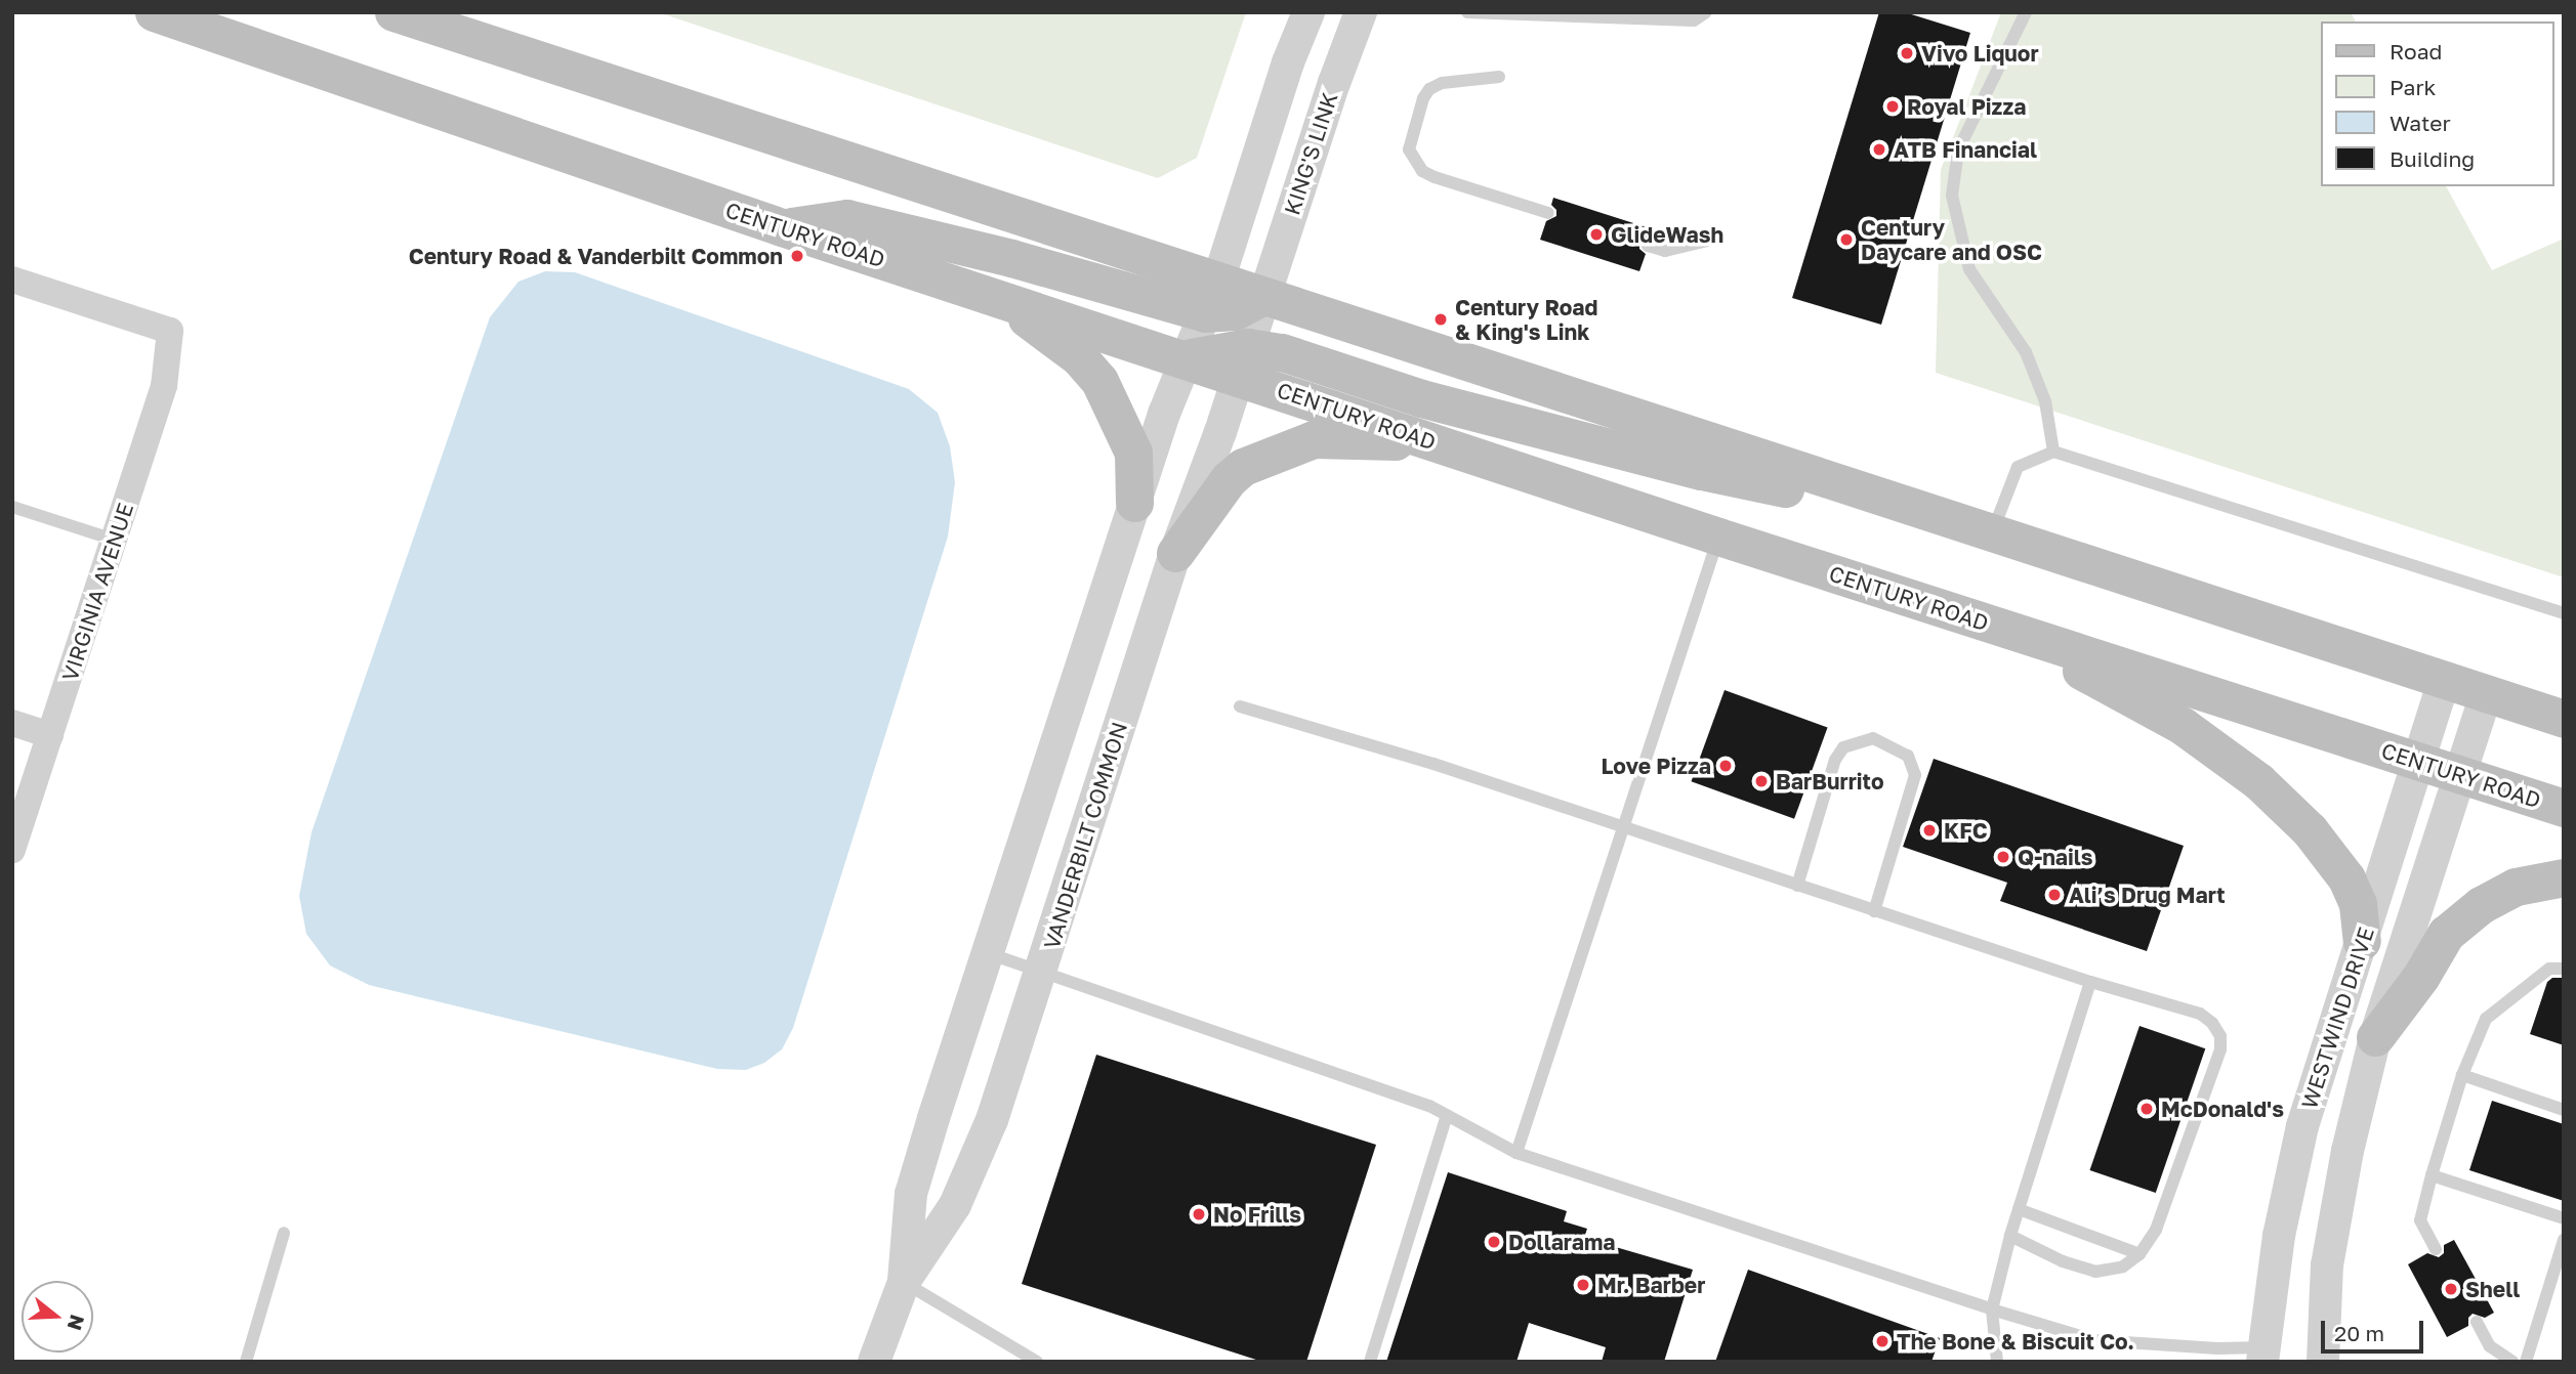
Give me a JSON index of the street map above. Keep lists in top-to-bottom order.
{
  "streets": {
    "main road": ["CENTURY ROAD"],
    "street": [
      "KING'S LINK",
      "VIRGINIA AVENUE",
      "VANDERBILT COMMON",
      "WESTWIND DRIVE"
    ]
  },
  "crossings": [
    ["KING'S LINK", "CENTURY ROAD"],
    ["KING'S LINK", "VANDERBILT COMMON"],
    ["CENTURY ROAD", "VANDERBILT COMMON"],
    ["CENTURY ROAD", "WESTWIND DRIVE"]
  ],
  "places": [
    "Vivo Liquor",
    "Royal Pizza",
    "ATB Financial",
    "GlideWash",
    "Century Daycare and OSC",
    "Century Road & Vanderbilt Common",
    "Century Road & King's Link",
    "Love Pizza",
    "BarBurrito",
    "KFC",
    "Q-nails",
    "Ali’s Drug Mart",
    "McDonald's",
    "No Frills",
    "Dollarama",
    "Mr. Barber",
    "Shell",
    "The Bone & Biscuit Co."
  ],
  "legend": [
    "Road",
    "Park",
    "Water",
    "Building"
  ],
  "scale_bar": "20 m",
  "north": "right"
}
